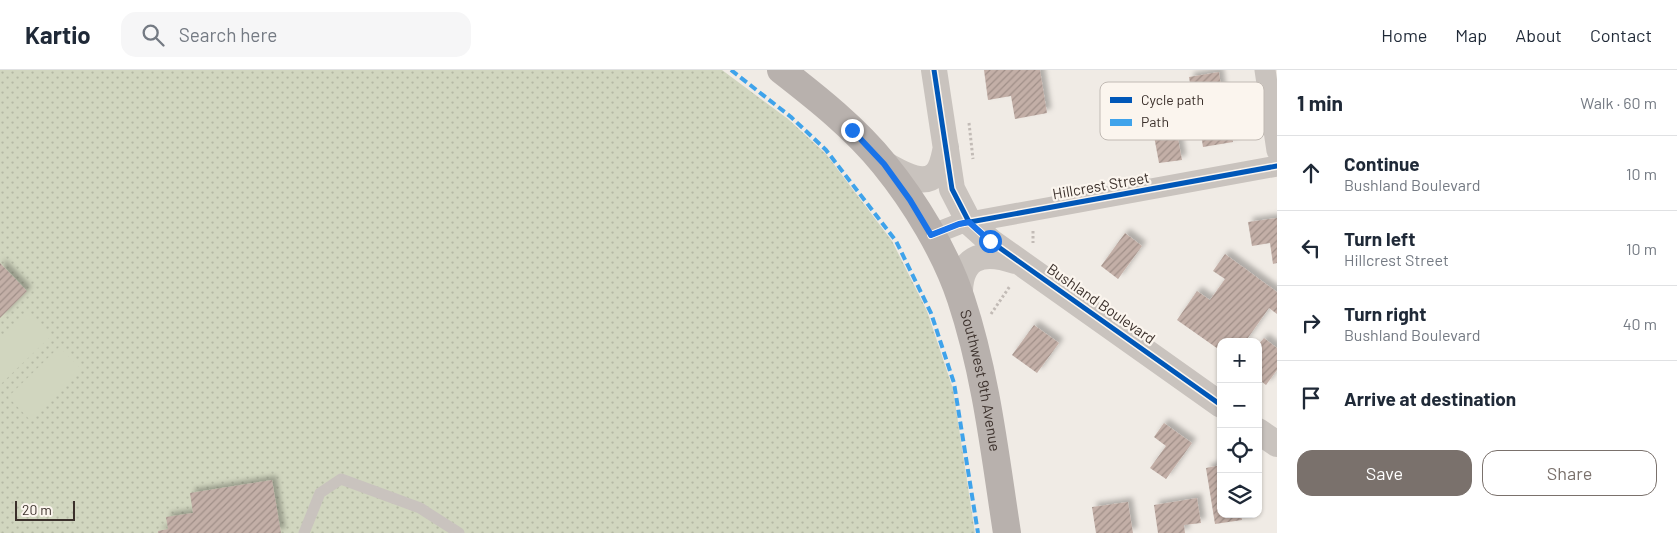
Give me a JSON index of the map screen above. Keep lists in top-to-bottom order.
{
  "streets": {
    "main road": ["Southwest 9th Avenue"],
    "street": ["Hillcrest Street", "Bushland Boulevard"]
  },
  "crossings": [
    ["Hillcrest Street", "Bushland Boulevard"],
    ["Hillcrest Street", "Southwest 9th Avenue"]
  ],
  "legend": ["Cycle path", "Path"],
  "scale_bar": "20 m",
  "page": {
    "header": "Kartio",
    "search": "Search here",
    "nav": [
      "Home",
      "Map",
      "About",
      "Contact"
    ],
    "heading": ["1 min", "Walk · 60 m"],
    "list": [
      ["Continue", "Bushland Boulevard", "10 m"],
      ["Turn left", "Hillcrest Street", "10 m"],
      ["Turn right", "Bushland Boulevard", "40 m"],
      "Arrive at destination"
    ],
    "map_buttons": ["+", "−"],
    "buttons": ["Save", "Share"],
    "scale": "20 m"
  }
}
